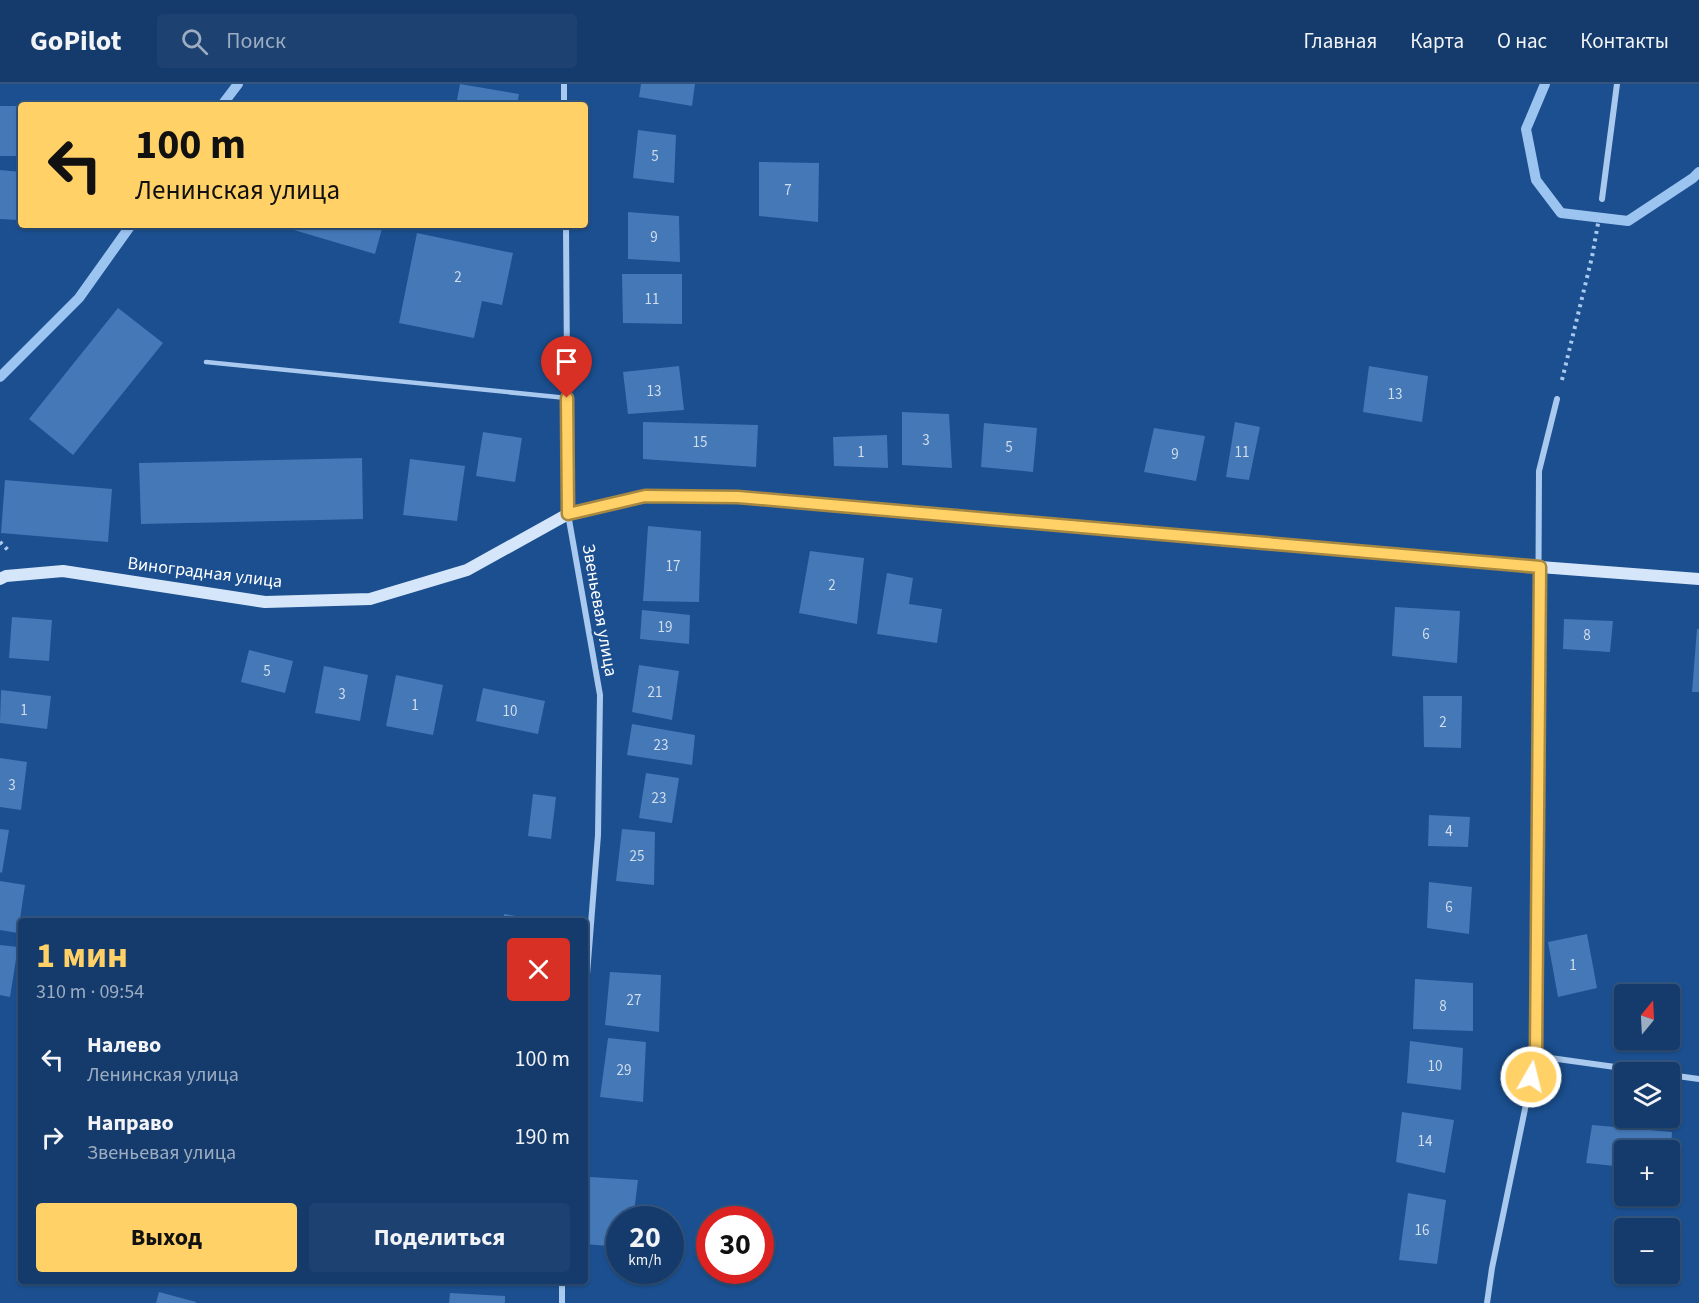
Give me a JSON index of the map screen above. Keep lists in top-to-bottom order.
{
  "streets": {
    "street": ["Виноградная улица", "Звеньевая улица"]
  },
  "crossings": [
    ["Виноградная улица", "Звеньевая улица"]
  ],
  "house_numbers": [
    "5",
    "7",
    "9",
    "2",
    "11",
    "13",
    "13",
    "3",
    "15",
    "5",
    "1",
    "11",
    "9",
    "17",
    "2",
    "19",
    "6",
    "8",
    "5",
    "21",
    "3",
    "1",
    "1",
    "10",
    "2",
    "23",
    "3",
    "23",
    "4",
    "25",
    "6",
    "1",
    "27",
    "8",
    "10",
    "29",
    "14",
    "16"
  ],
  "north": "top",
  "page": {
    "header": "GoPilot",
    "search": "Поиск",
    "nav": [
      "Главная",
      "Карта",
      "О нас",
      "Контакты"
    ],
    "turn": ["100 m", "Ленинская улица"],
    "heading": ["1 мин", "310 m · 09:54"],
    "map_buttons": ["+", "−"],
    "list": [
      {
        "name": "Налево",
        "note": "Ленинская улица",
        "value": "100 m"
      },
      {
        "name": "Направо",
        "note": "Звеньевая улица",
        "value": "190 m"
      }
    ],
    "buttons": ["Выход", "Поделиться"],
    "speed": "20 km/h",
    "limit": "30"
  }
}
